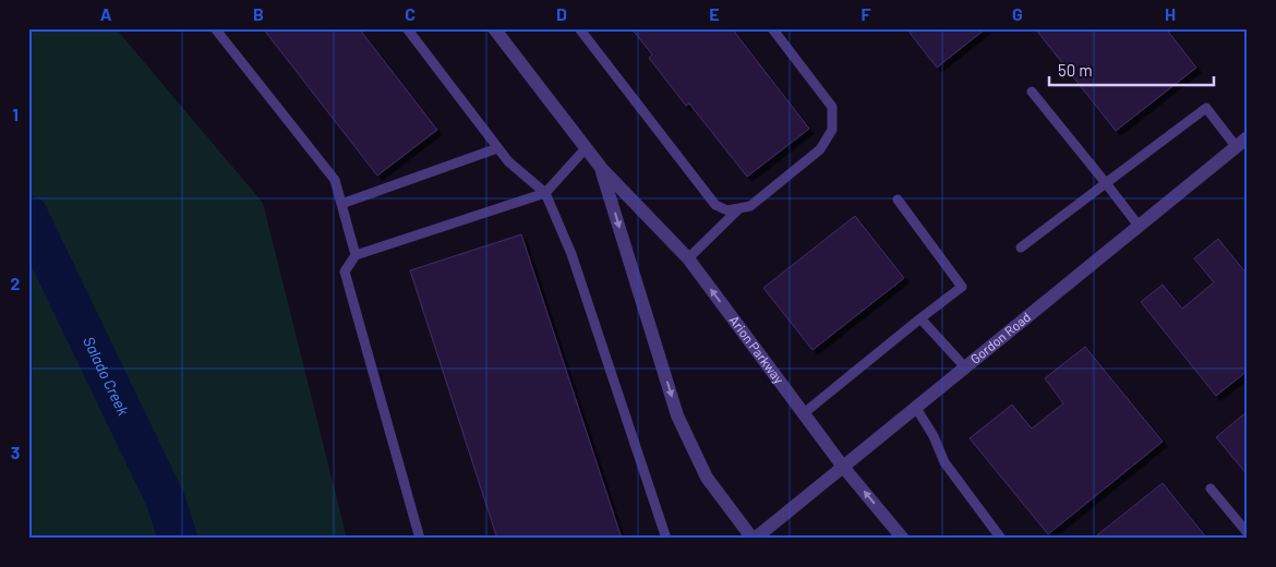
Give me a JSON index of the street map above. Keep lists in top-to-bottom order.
{
  "streets": {
    "street": ["Gordon Road", "Arion Parkway"]
  },
  "crossings": [
    ["Gordon Road", "Arion Parkway"]
  ],
  "water": ["Salado Creek"],
  "scale_bar": "50 m",
  "grid": {
    "columns": [
      "A",
      "B",
      "C",
      "D",
      "E",
      "F",
      "G",
      "H"
    ],
    "rows": ["1", "2", "3"]
  }
}
